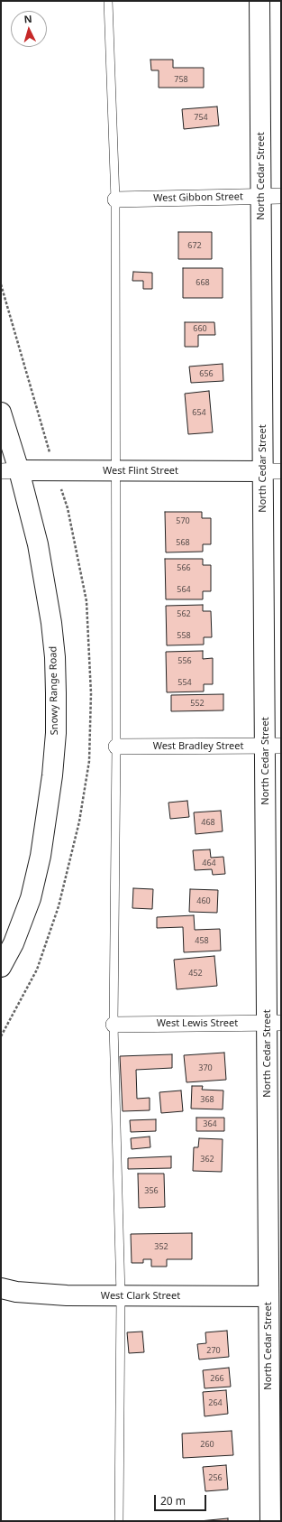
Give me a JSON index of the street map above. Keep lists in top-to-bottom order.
{
  "streets": {
    "street": [
      "North Cedar Street",
      "West Gibbon Street",
      "West Flint Street",
      "Snowy Range Road",
      "West Bradley Street",
      "West Lewis Street",
      "West Clark Street"
    ]
  },
  "crossings": [
    ["North Cedar Street", "West Gibbon Street"],
    ["North Cedar Street", "West Flint Street"],
    ["North Cedar Street", "West Bradley Street"],
    ["North Cedar Street", "West Lewis Street"],
    ["North Cedar Street", "West Clark Street"],
    ["West Flint Street", "Snowy Range Road"]
  ],
  "house_numbers": [
    "758",
    "754",
    "672",
    "668",
    "660",
    "656",
    "654",
    "570",
    "568",
    "566",
    "564",
    "562",
    "558",
    "556",
    "554",
    "552",
    "468",
    "464",
    "460",
    "458",
    "452",
    "370",
    "368",
    "364",
    "362",
    "356",
    "352",
    "270",
    "266",
    "264",
    "260",
    "256"
  ],
  "scale_bar": "20 m",
  "north": "top"
}
